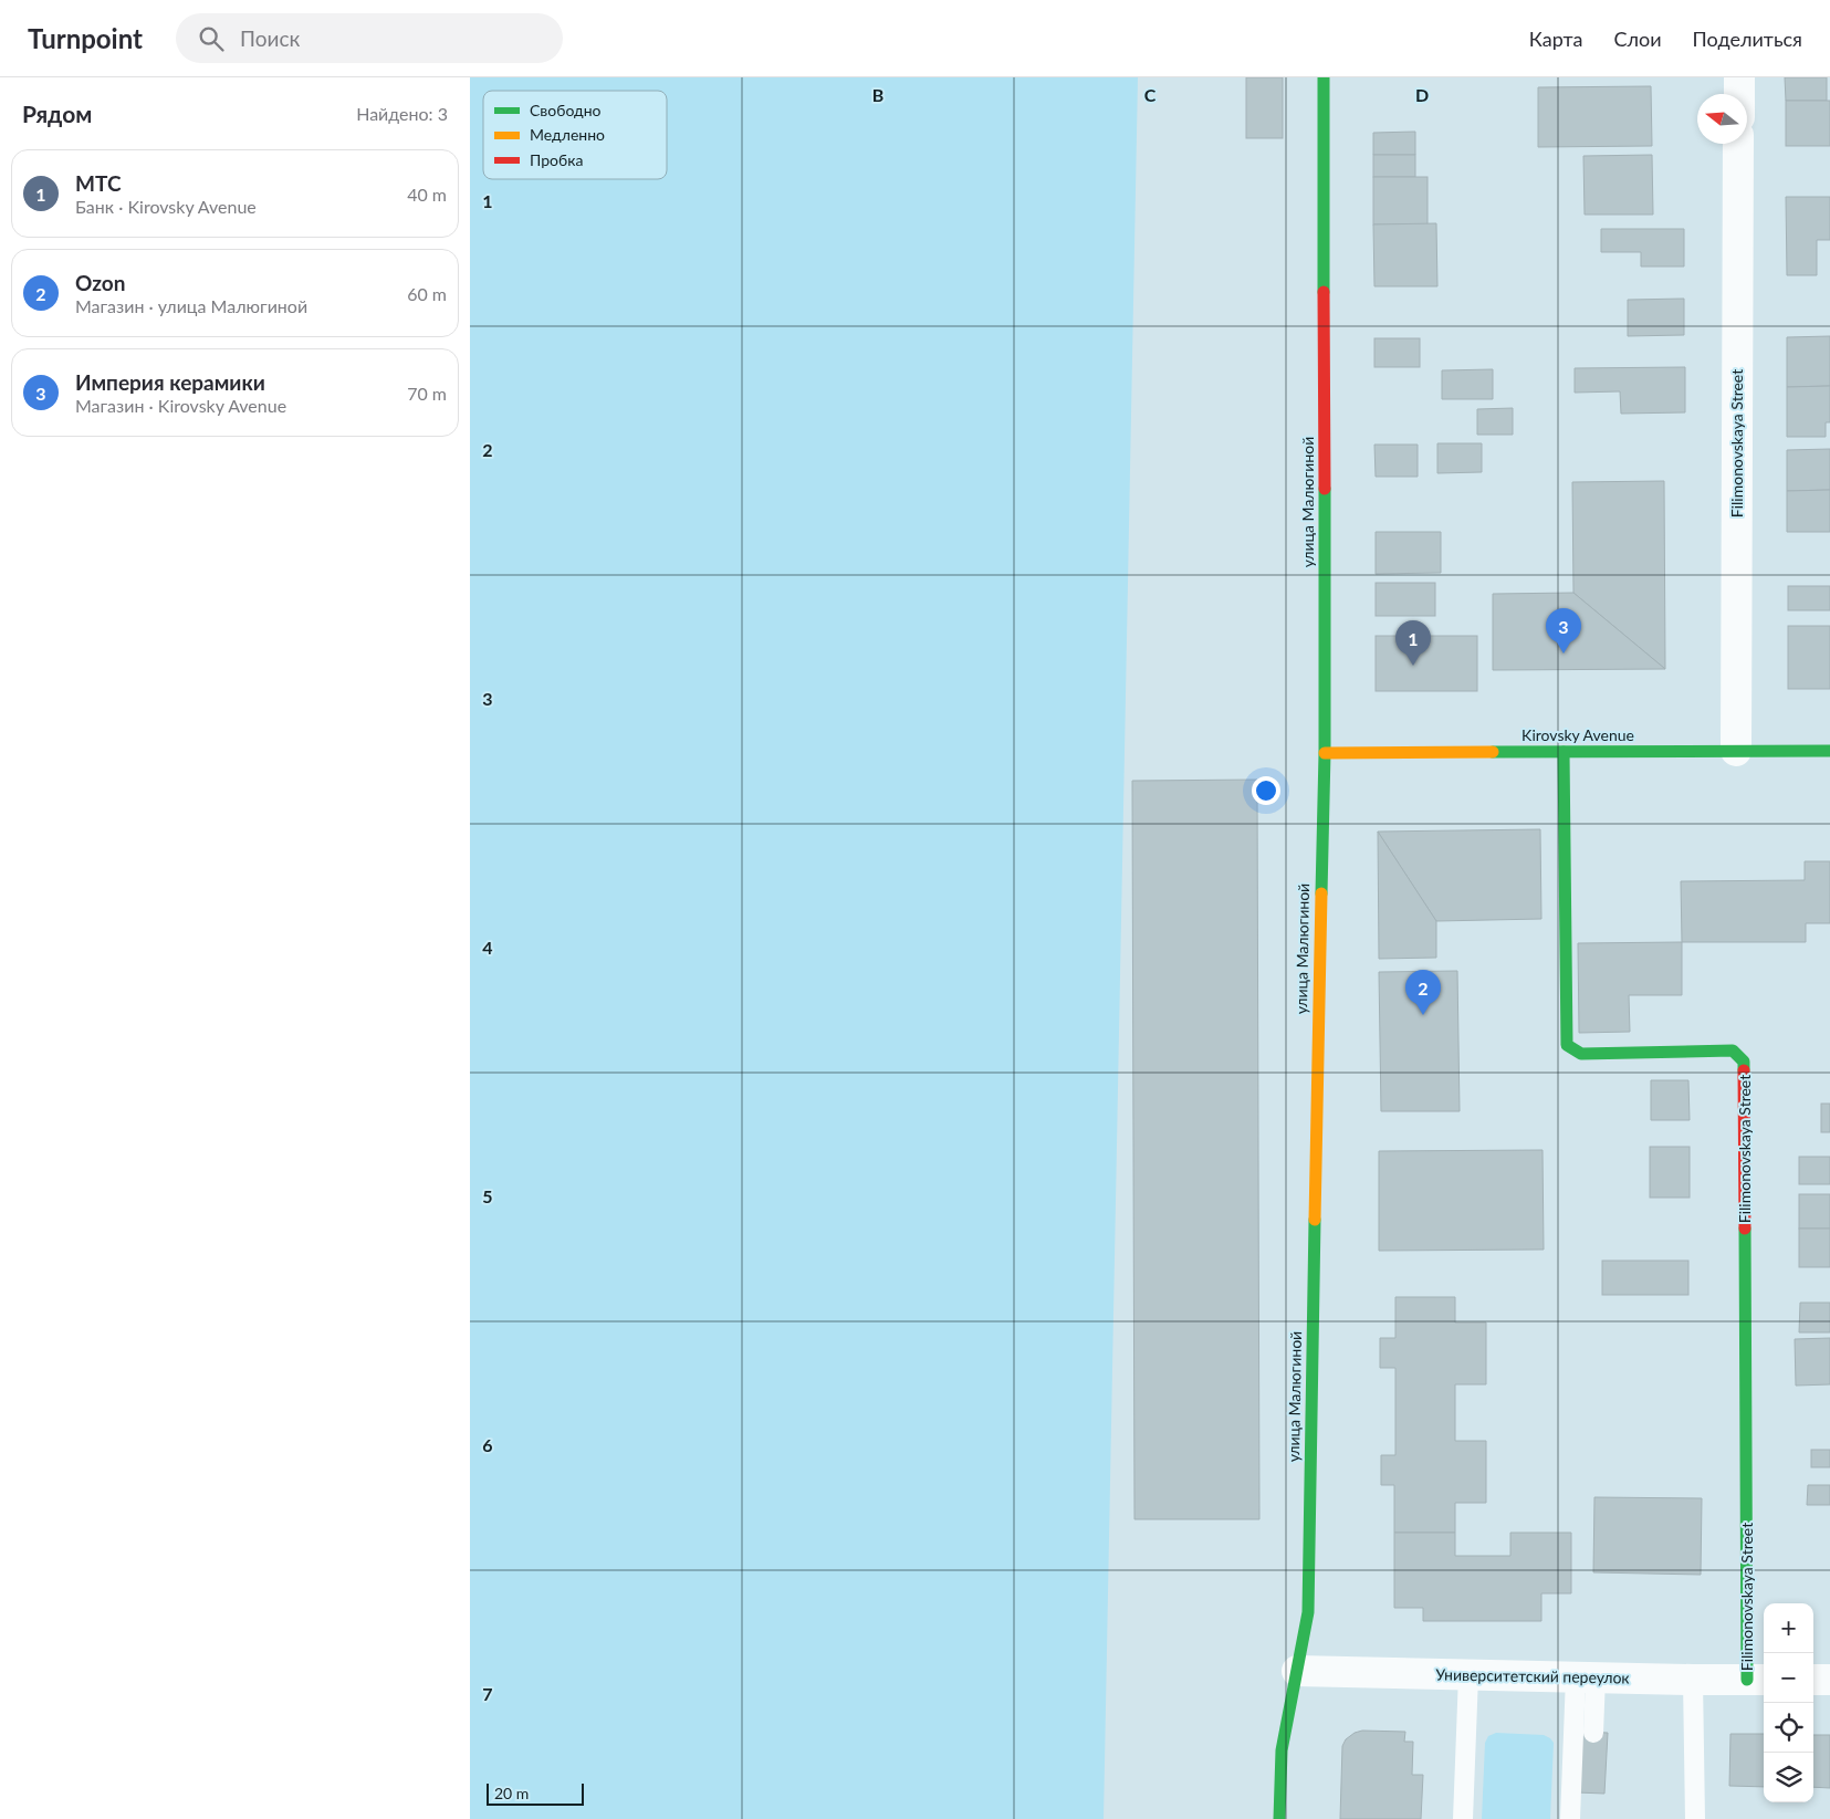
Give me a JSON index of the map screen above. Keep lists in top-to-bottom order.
{
  "streets": {
    "street": [
      "Filimonovskaya Street",
      "улица Малюгиной",
      "Kirovsky Avenue",
      "Университетский переулок"
    ]
  },
  "crossings": [
    ["Filimonovskaya Street", "Kirovsky Avenue"],
    ["Filimonovskaya Street", "Университетский переулок"],
    ["улица Малюгиной", "Kirovsky Avenue"],
    ["улица Малюгиной", "Университетский переулок"]
  ],
  "legend": ["Свободно", "Медленно", "Пробка"],
  "scale_bar": "20 m",
  "north": "left",
  "page": {
    "header": "Turnpoint",
    "search": "Поиск",
    "nav": ["Карта", "Слои", "Поделиться"],
    "heading": ["Рядом", "Найдено: 3"],
    "list": [
      {
        "mark": "1",
        "name": "МТС",
        "note": "Банк · Kirovsky Avenue",
        "value": "40 m"
      },
      {
        "mark": "2",
        "name": "Ozon",
        "note": "Магазин · улица Малюгиной",
        "value": "60 m"
      },
      {
        "mark": "3",
        "name": "Империя керамики",
        "note": "Магазин · Kirovsky Avenue",
        "value": "70 m"
      }
    ],
    "pins": ["3", "1", "2"],
    "map_buttons": ["+", "−"],
    "scale": "20 m"
  },
  "grid": {
    "columns": ["B", "C", "D"],
    "rows": [
      "1",
      "2",
      "3",
      "4",
      "5",
      "6",
      "7"
    ]
  }
}
